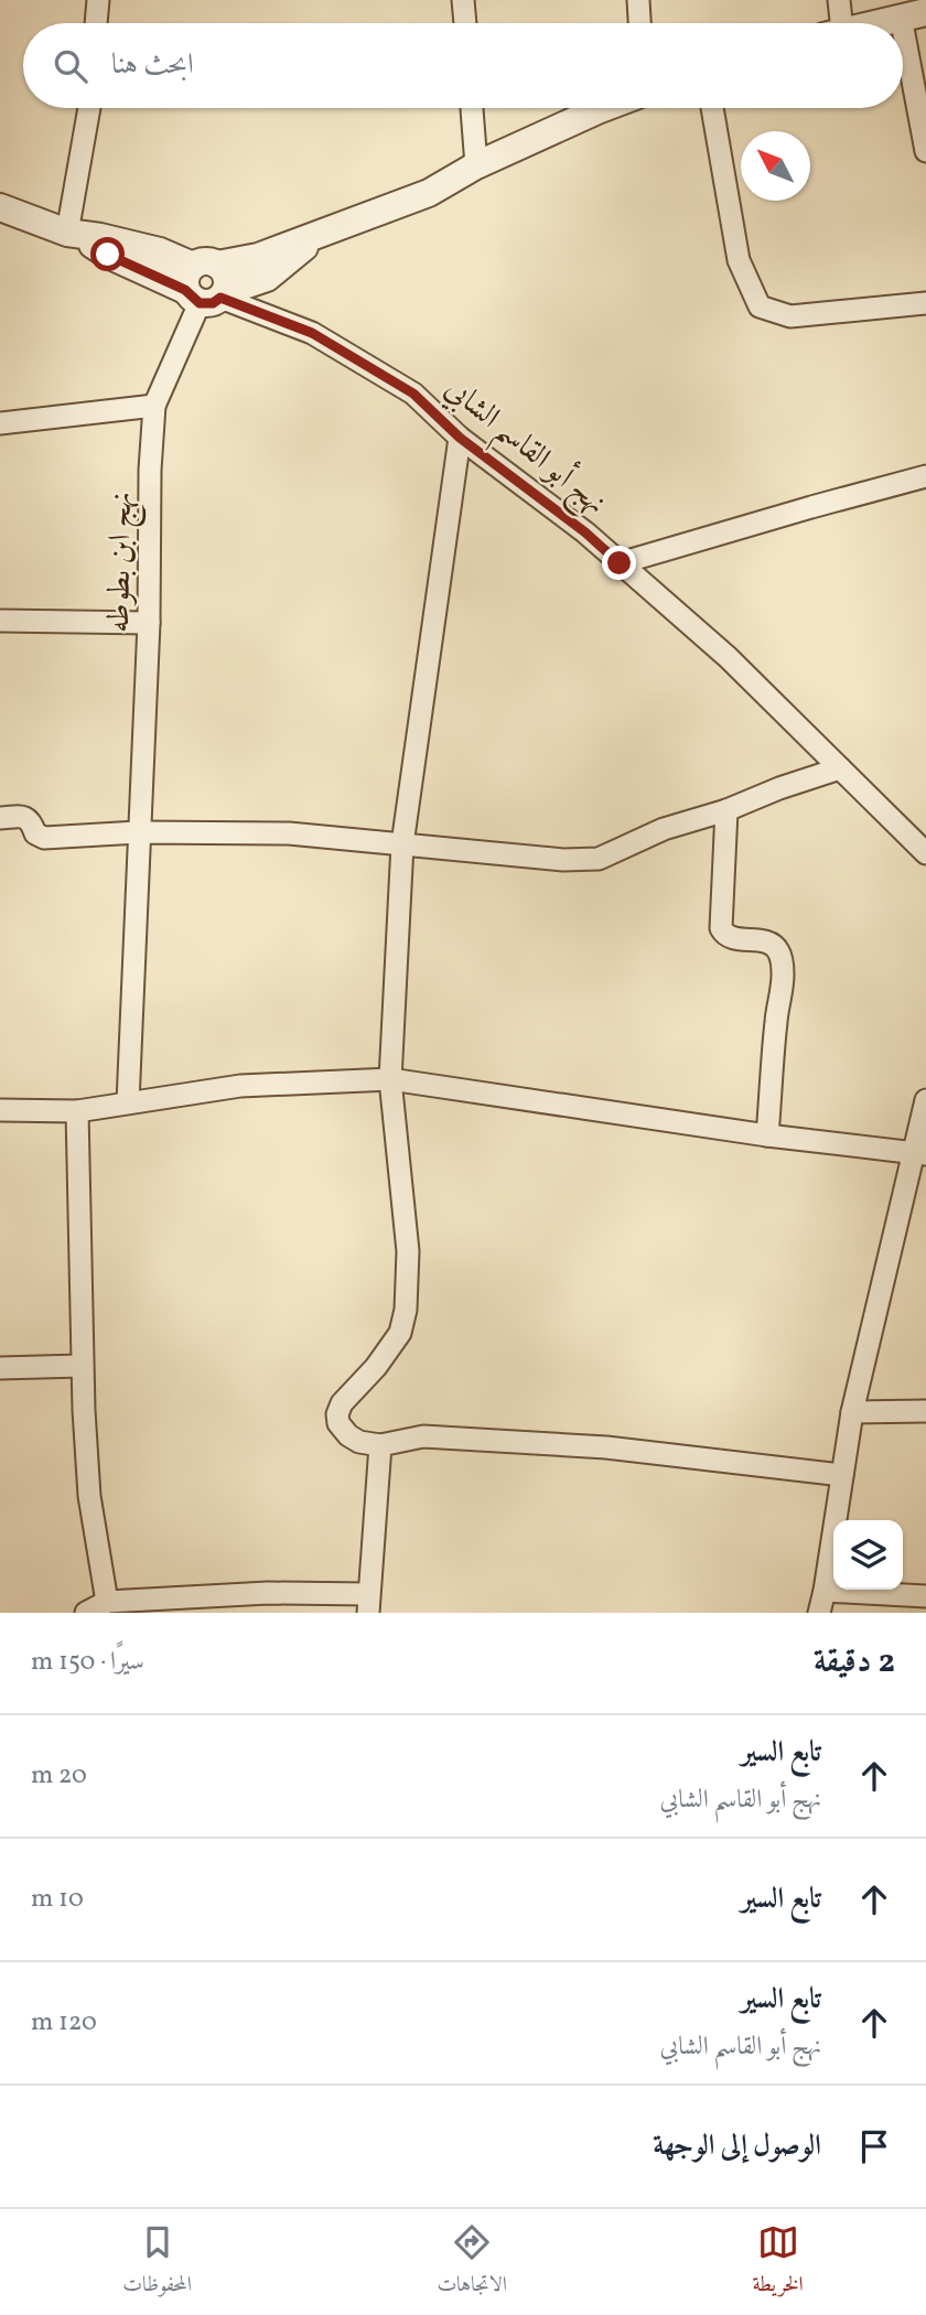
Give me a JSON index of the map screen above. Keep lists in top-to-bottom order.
{
  "streets": {
    "street": ["نهج أبو القاسم الشابي", "نهج ابن بطوطه"]
  },
  "crossings": [
    ["نهج أبو القاسم الشابي", "نهج ابن بطوطه"]
  ],
  "north": "top left",
  "page": {
    "search": "ابحث هنا",
    "heading": ["2 دقيقة", "سيرًا · 150 m"],
    "list": [
      ["تابع السير", "نهج أبو القاسم الشابي", "20 m"],
      ["تابع السير", "10 m"],
      ["تابع السير", "نهج أبو القاسم الشابي", "120 m"],
      "الوصول إلى الوجهة"
    ],
    "nav": ["الخريطة", "الاتجاهات", "المحفوظات"]
  }
}
